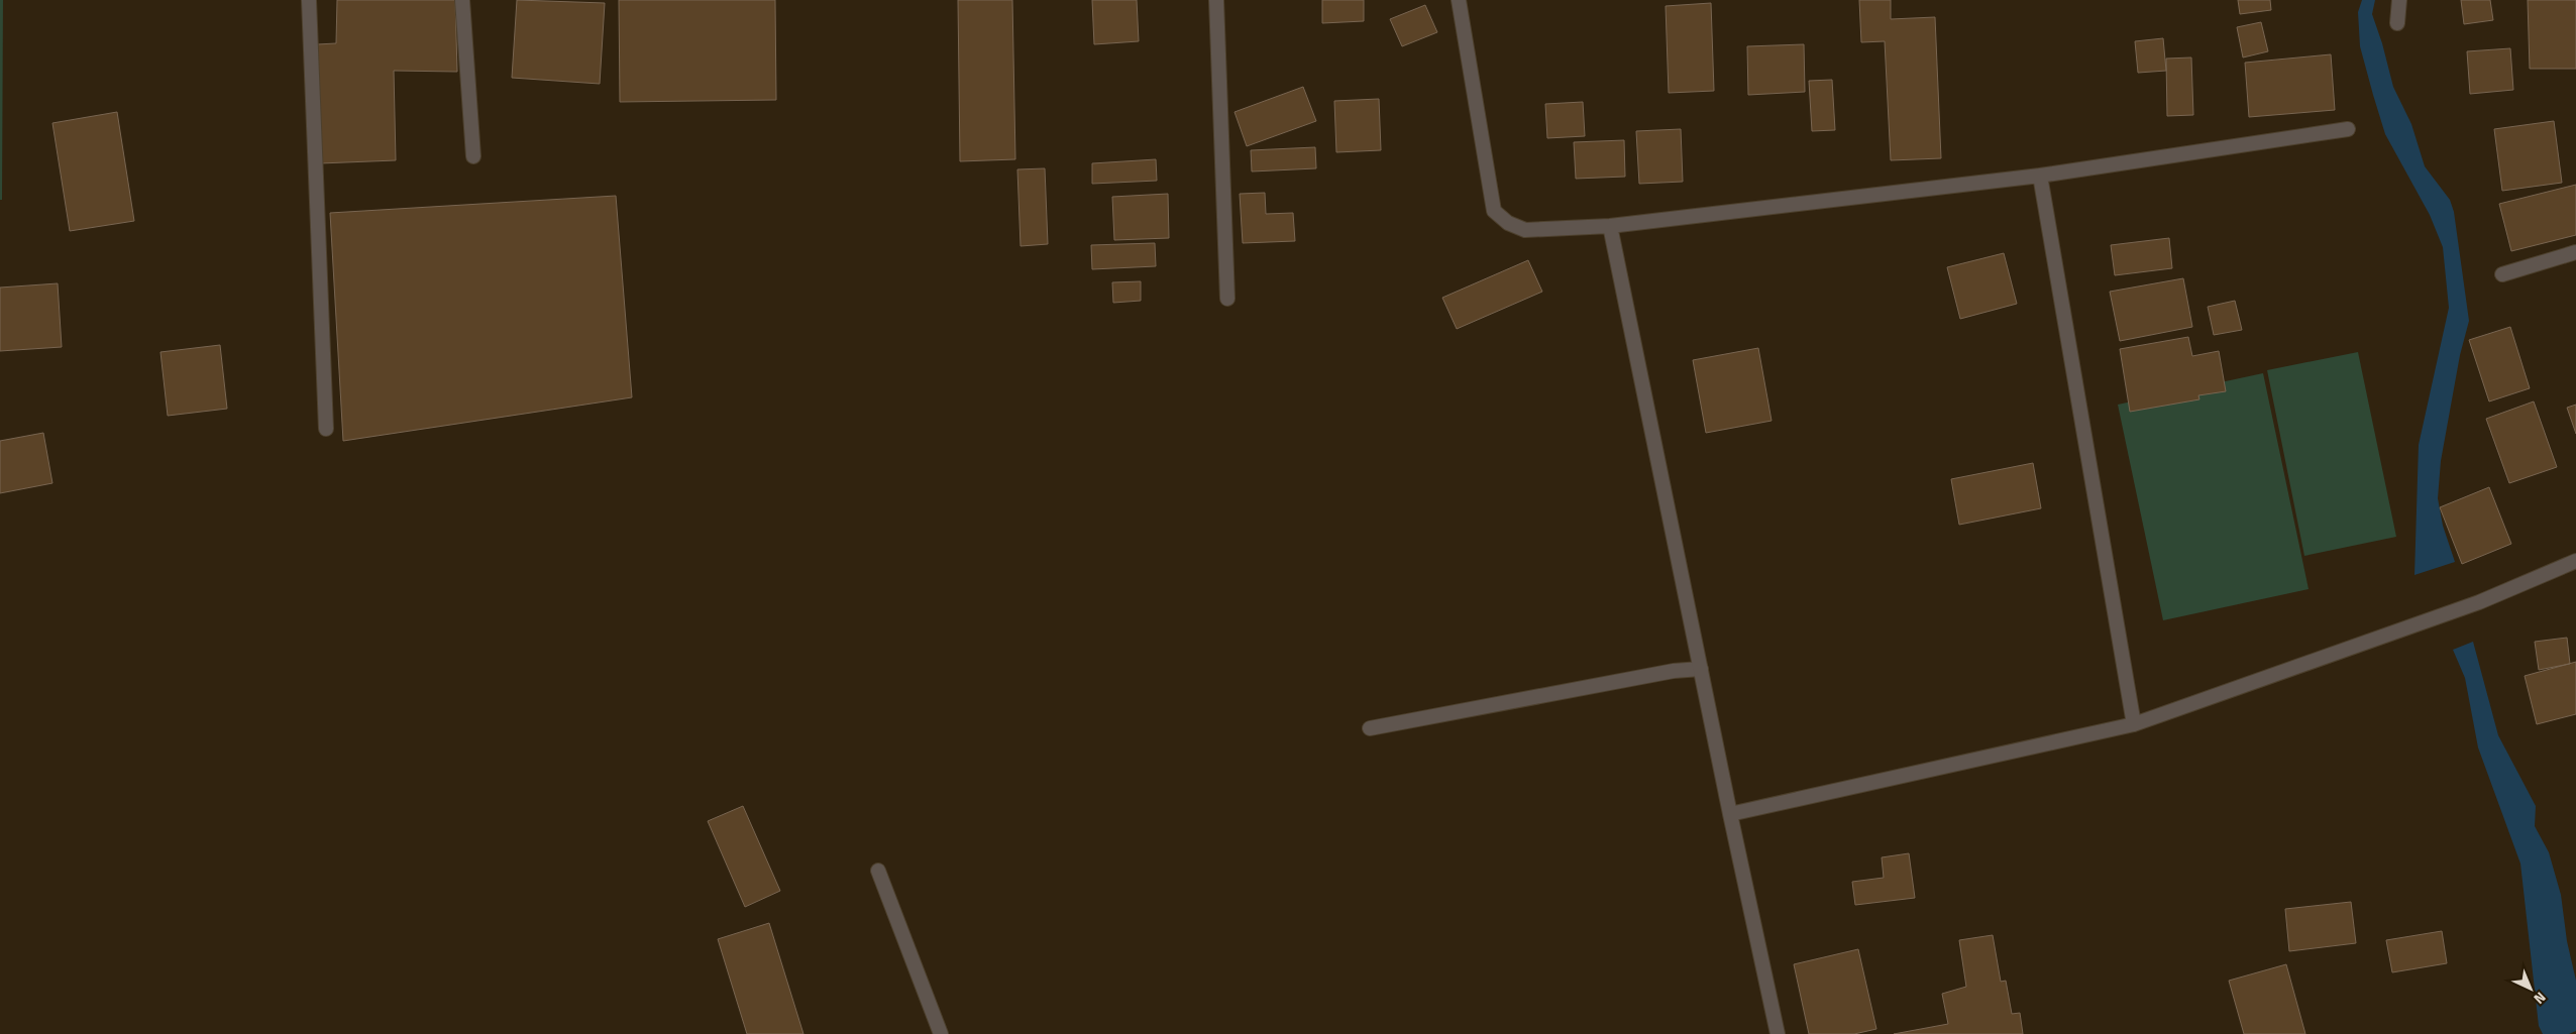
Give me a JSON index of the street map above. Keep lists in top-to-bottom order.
{
  "north": "bottom right"
}
